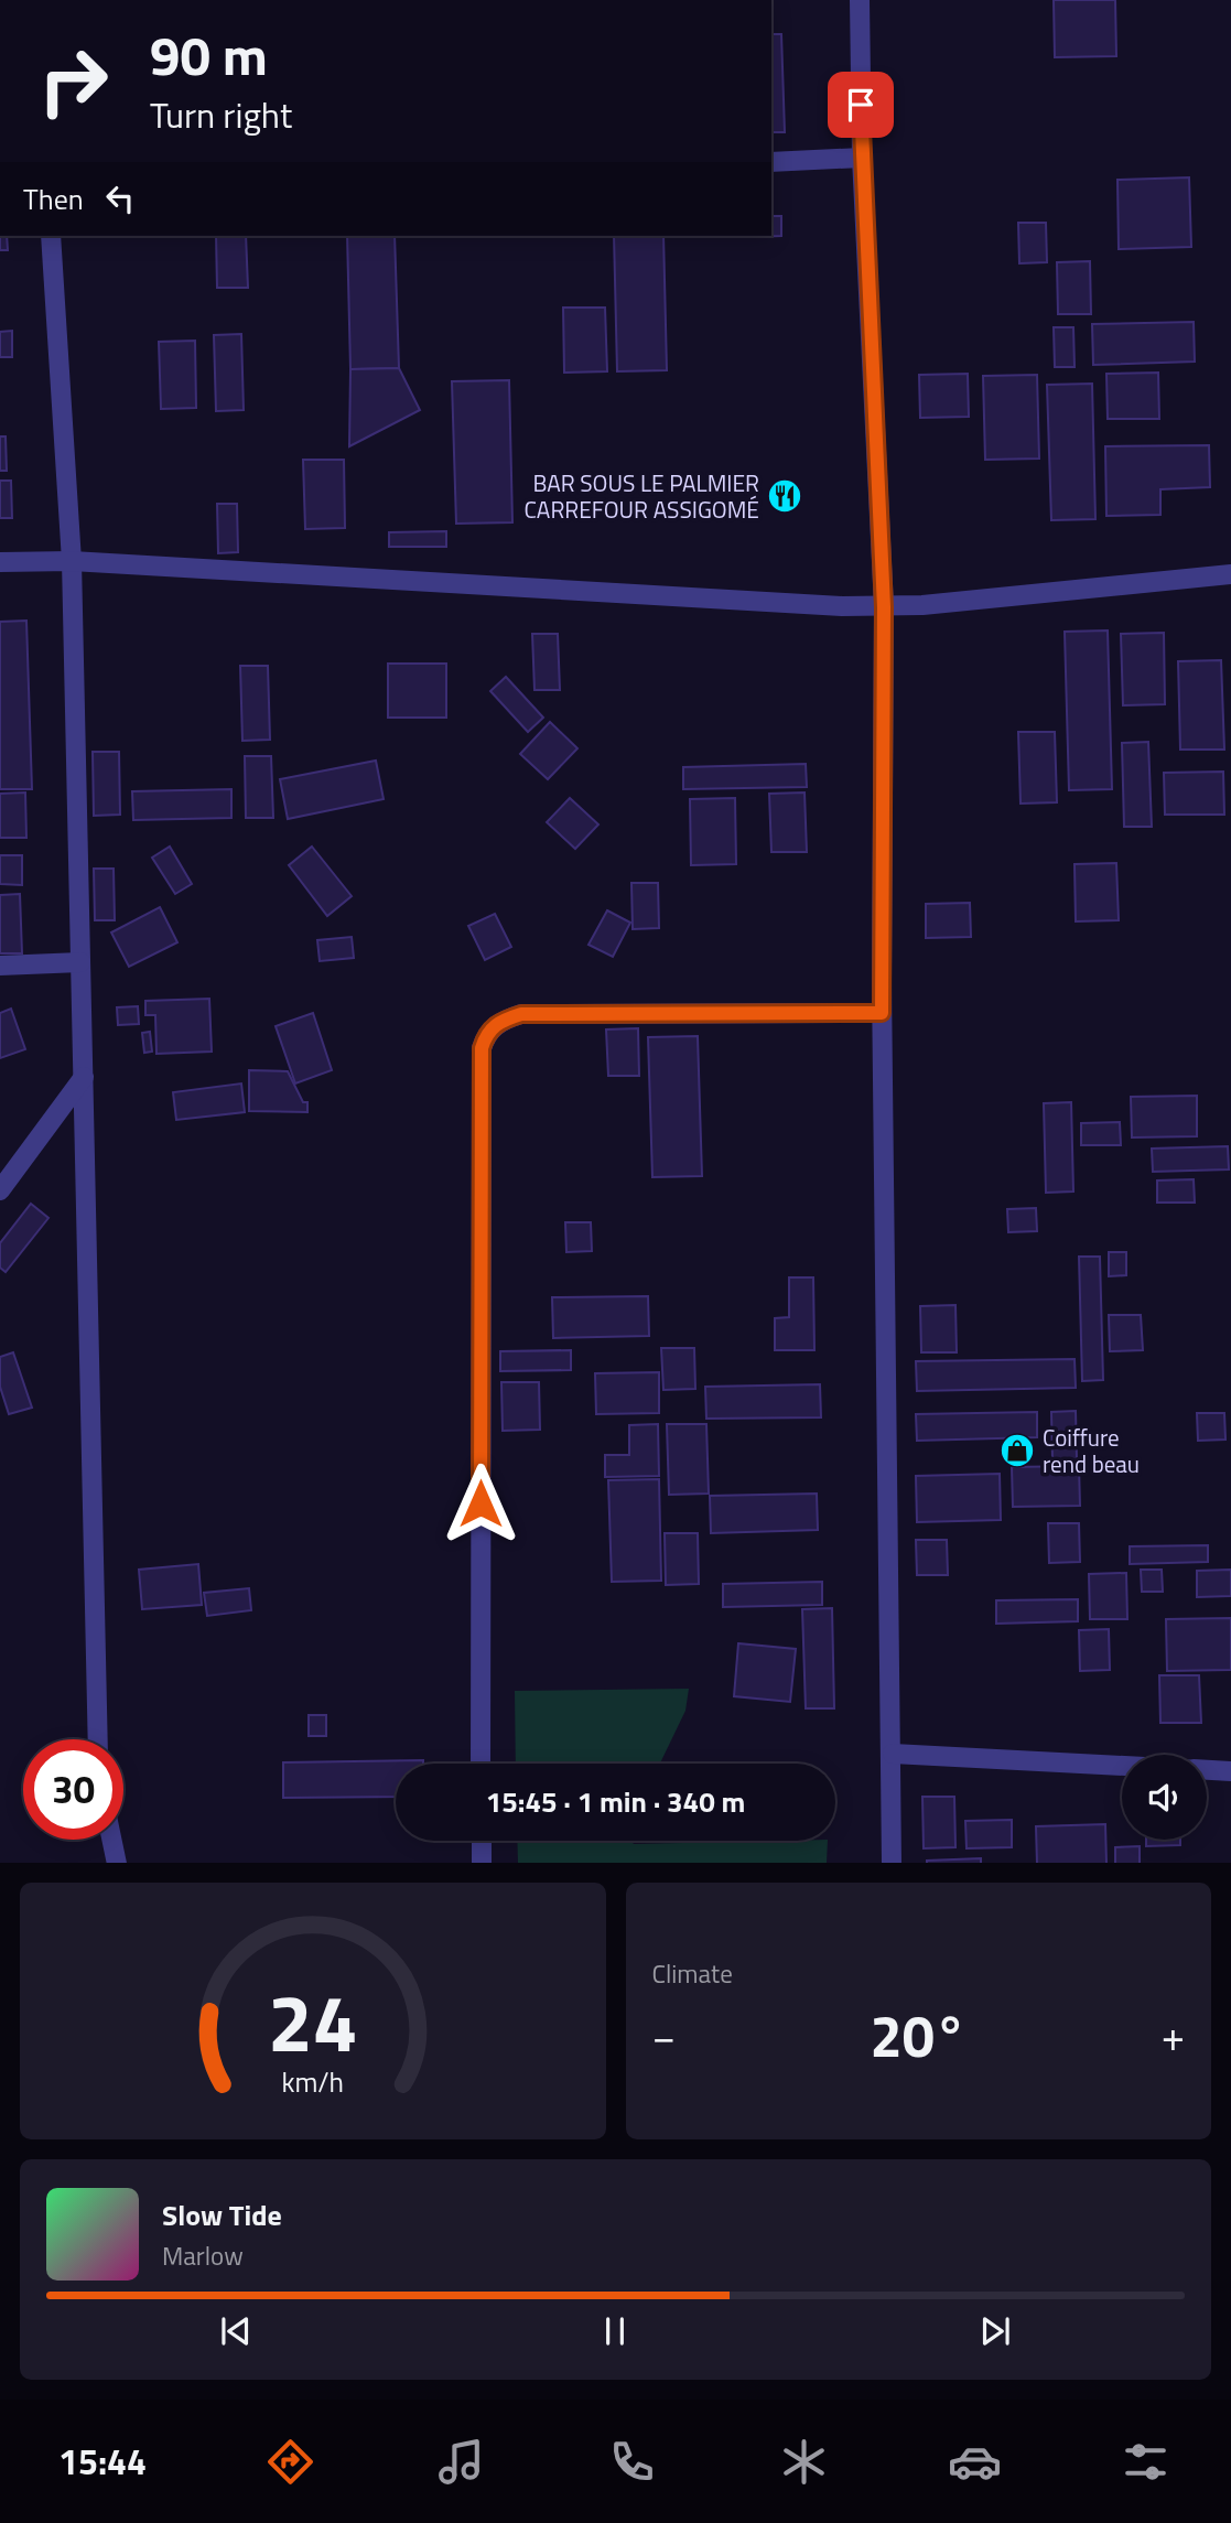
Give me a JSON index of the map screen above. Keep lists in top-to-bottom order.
{
  "places": {
    "restaurant": ["BAR SOUS LE PALMIER CARREFOUR ASSIGOMÉ"],
    "shop": ["Coiffure rend beau"]
  },
  "page": {
    "turn": ["90 m", "Turn right"],
    "then": "Then",
    "limit": "30",
    "trip": "15:45 · 1 min · 340 m",
    "tile": "Climate",
    "heat": ["−", "20°", "+"],
    "song": ["Slow Tide", "Marlow"],
    "tabs": "15:44",
    "gauge": ["24", "km/h"]
  }
}
